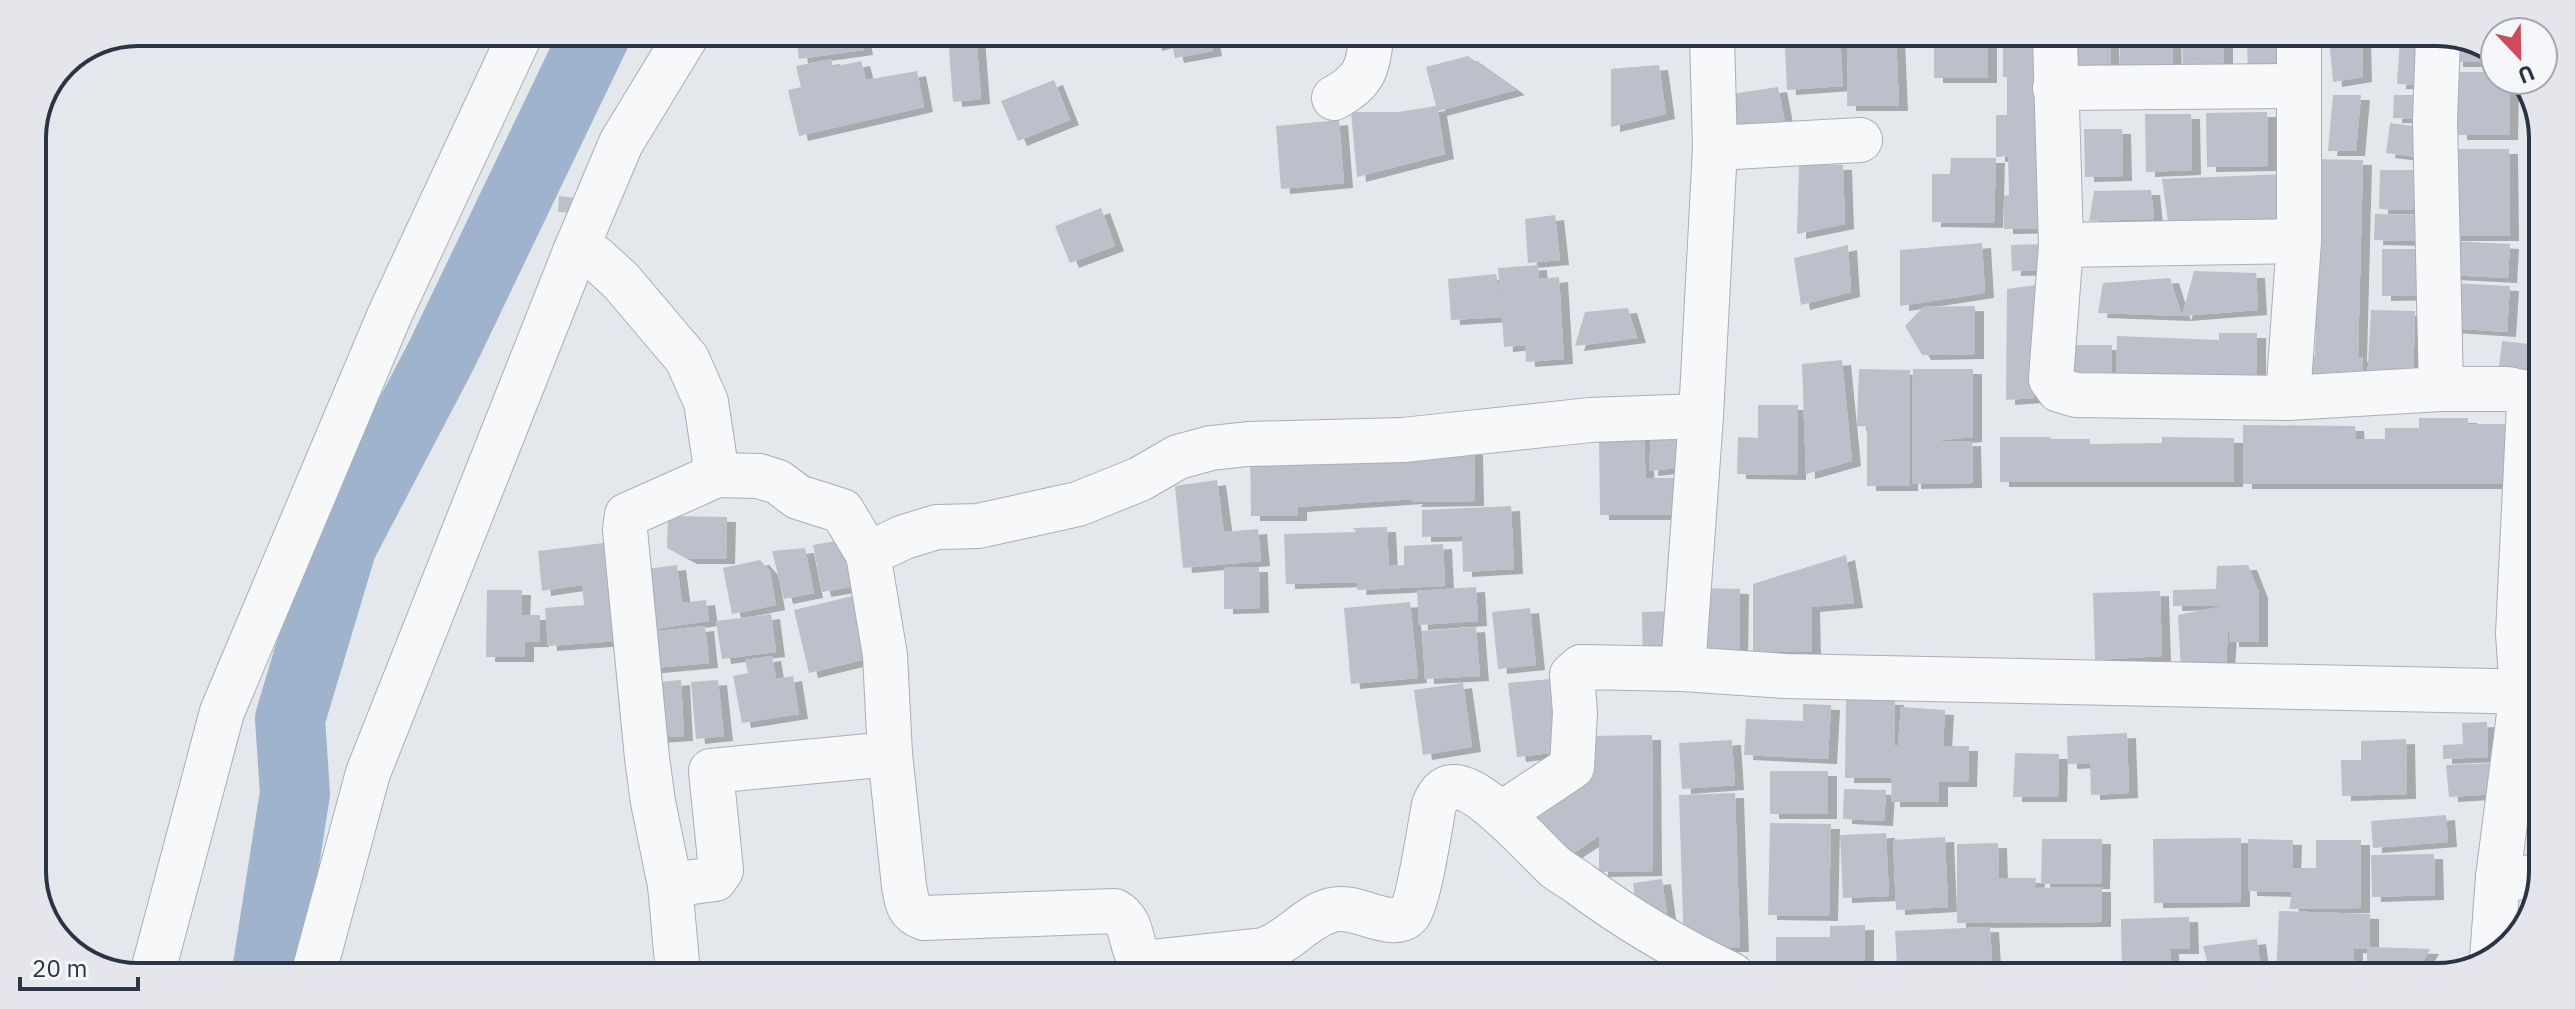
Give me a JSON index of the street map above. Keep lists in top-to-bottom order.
{
  "scale_bar": "20 m",
  "north": "bottom"
}
